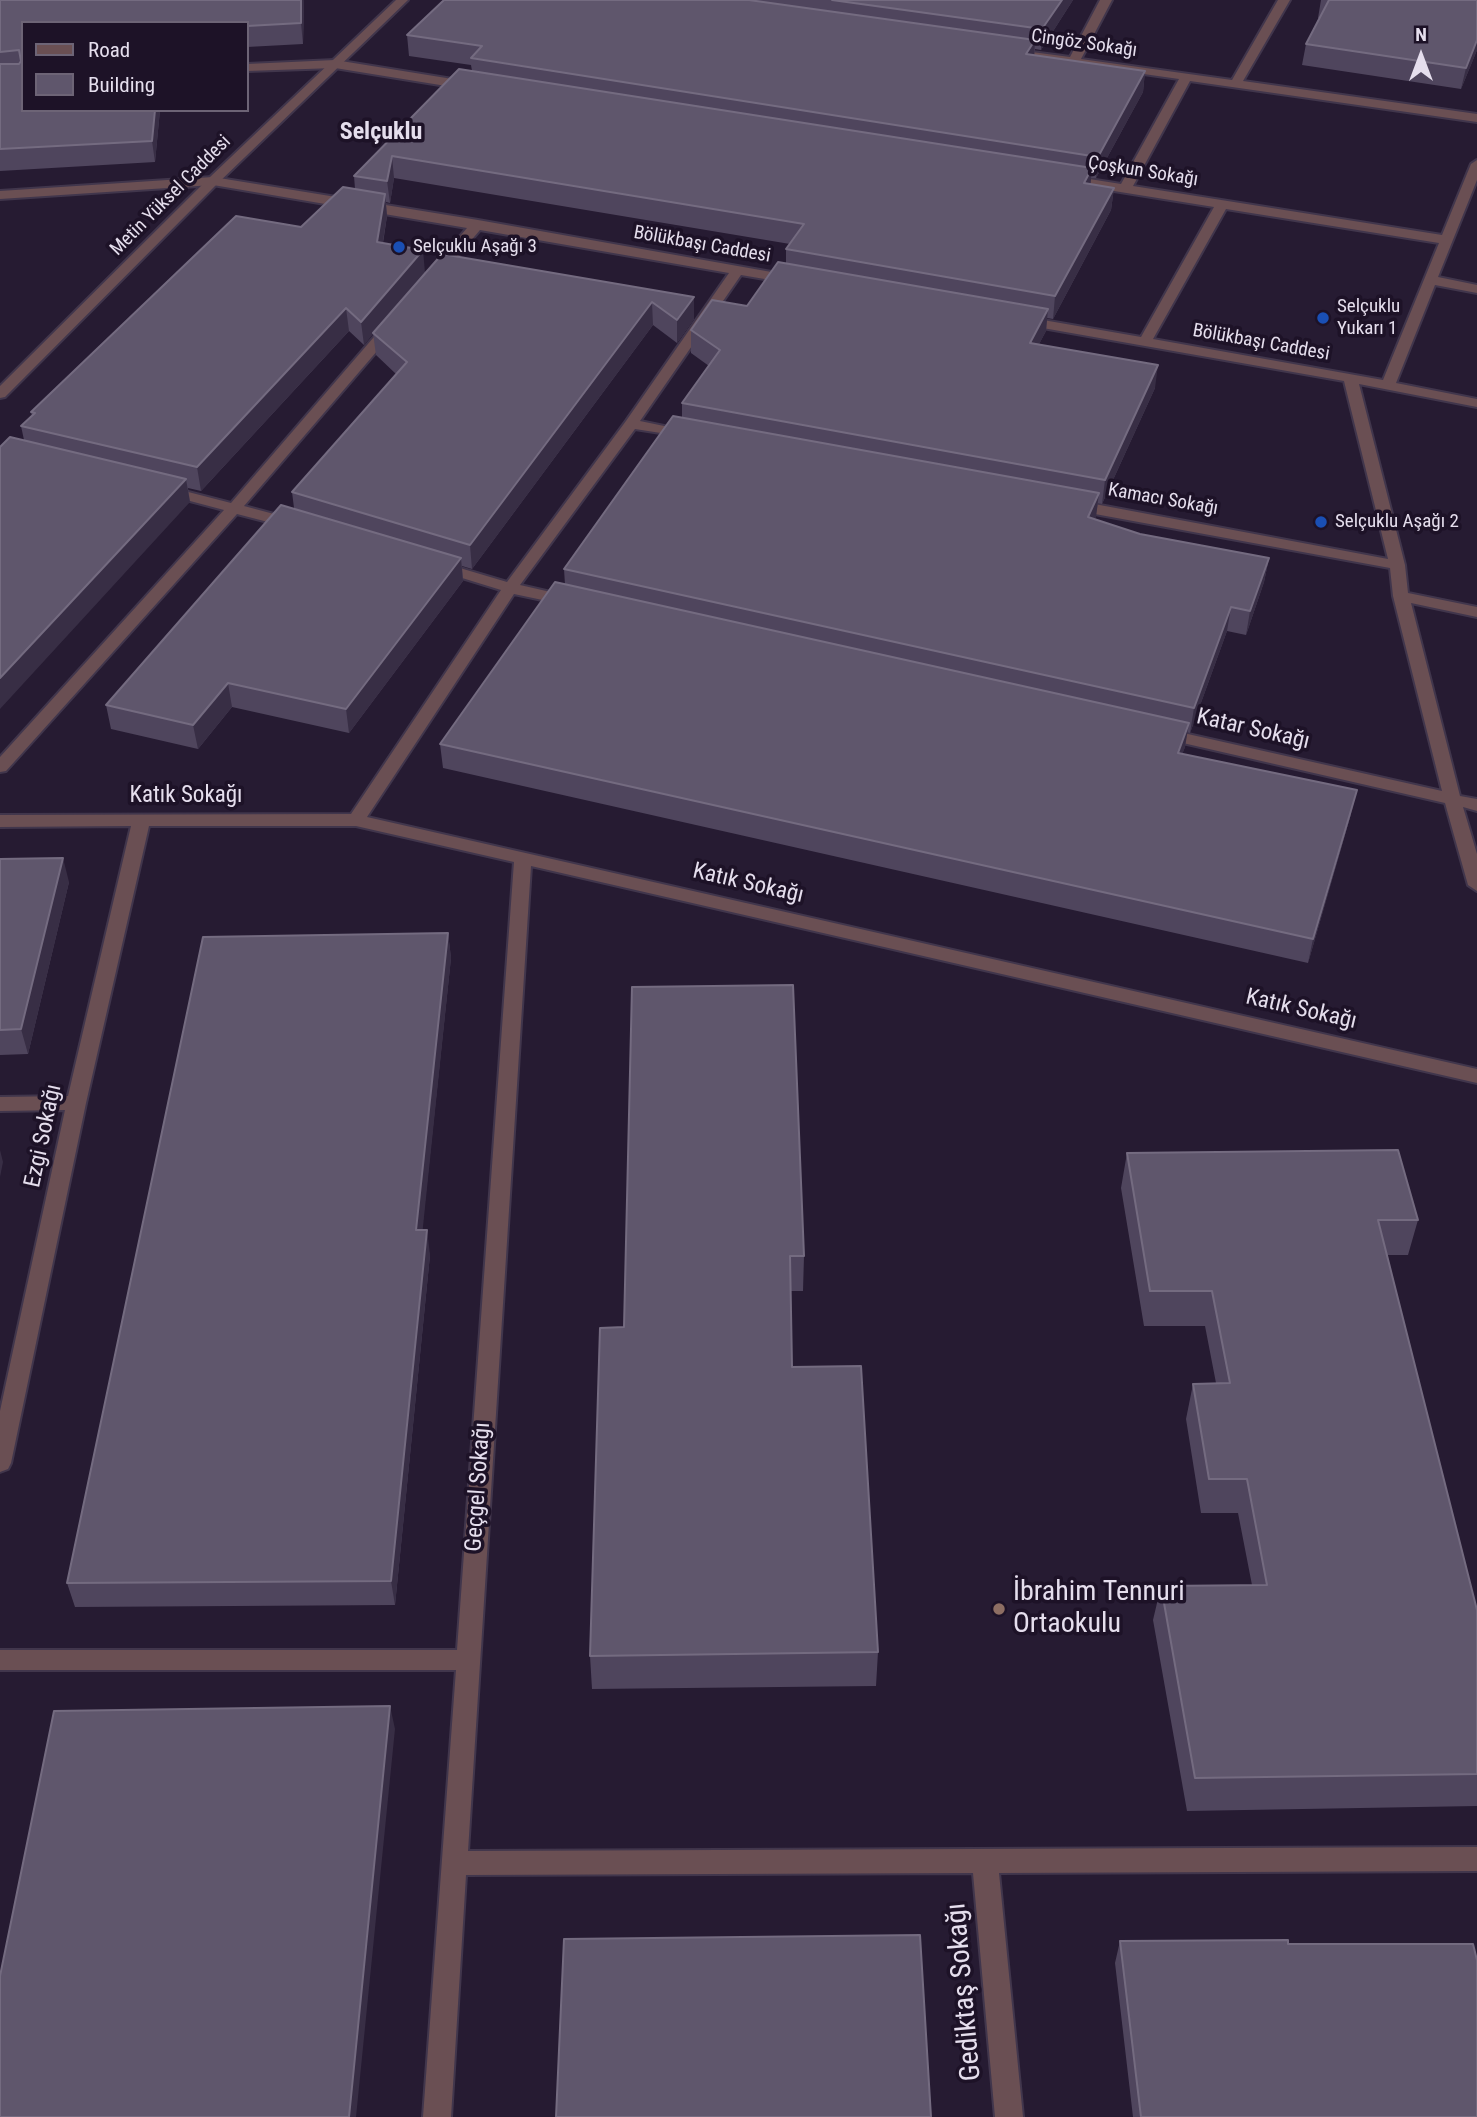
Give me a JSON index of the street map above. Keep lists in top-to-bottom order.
{
  "streets": {
    "street": [
      "Cingöz Sokağı",
      "Çoşkun Sokağı",
      "Metin Yüksel Caddesi",
      "Bölükbaşı Caddesi",
      "Kamacı Sokağı",
      "Katar Sokağı",
      "Katık Sokağı",
      "Ezgi Sokağı",
      "Geçgel Sokağı",
      "Gediktaş Sokağı"
    ]
  },
  "crossings": [
    ["Metin Yüksel Caddesi", "Bölükbaşı Caddesi"],
    ["Katık Sokağı", "Ezgi Sokağı"],
    ["Katık Sokağı", "Geçgel Sokağı"]
  ],
  "districts": ["Selçuklu"],
  "places": [
    "Selçuklu Aşağı 3",
    "Selçuklu Yukarı 1",
    "Selçuklu Aşağı 2",
    "İbrahim Tennuri Ortaokulu"
  ],
  "legend": ["Road", "Building"],
  "north": "top"
}
